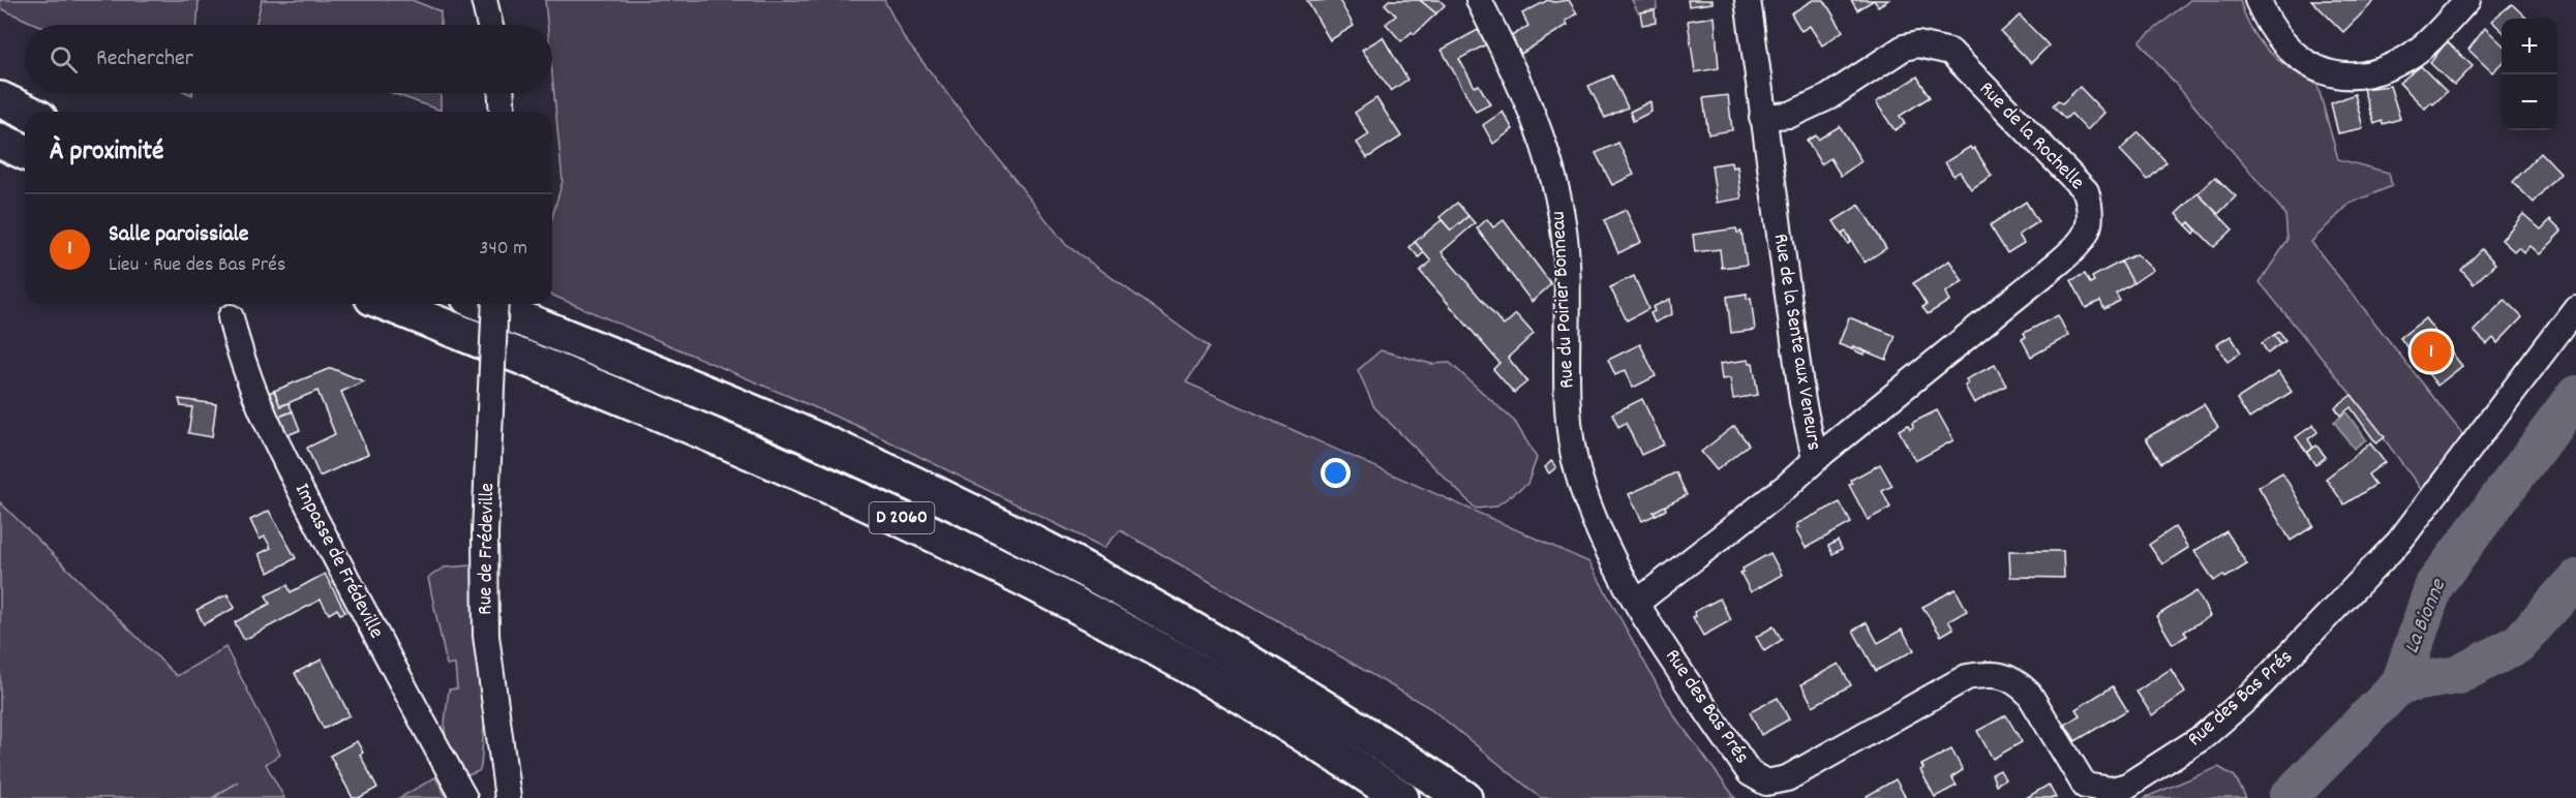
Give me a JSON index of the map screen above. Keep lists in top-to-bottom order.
{
  "streets": {
    "highway": ["D 2060"],
    "street": [
      "Rue de la Rochelle",
      "Rue du Poirier Bonneau",
      "Rue de la Sente aux Veneurs",
      "Rue de Frédeville",
      "Impasse de Frédeville",
      "Rue des Bas Prés"
    ]
  },
  "crossings": [
    ["Rue de la Rochelle", "Rue de la Sente aux Veneurs"],
    ["Rue du Poirier Bonneau", "Rue de la Sente aux Veneurs"],
    ["Rue du Poirier Bonneau", "Rue des Bas Prés"],
    ["Rue de la Sente aux Veneurs", "Rue des Bas Prés"]
  ],
  "water": ["La Bionne"],
  "page": {
    "map_buttons": ["+", "−"],
    "search": "Rechercher",
    "heading": "À proximité",
    "list": [
      {
        "mark": "1",
        "name": "Salle paroissiale",
        "note": "Lieu · Rue des Bas Prés",
        "value": "340 m"
      }
    ],
    "pins": "1"
  }
}
